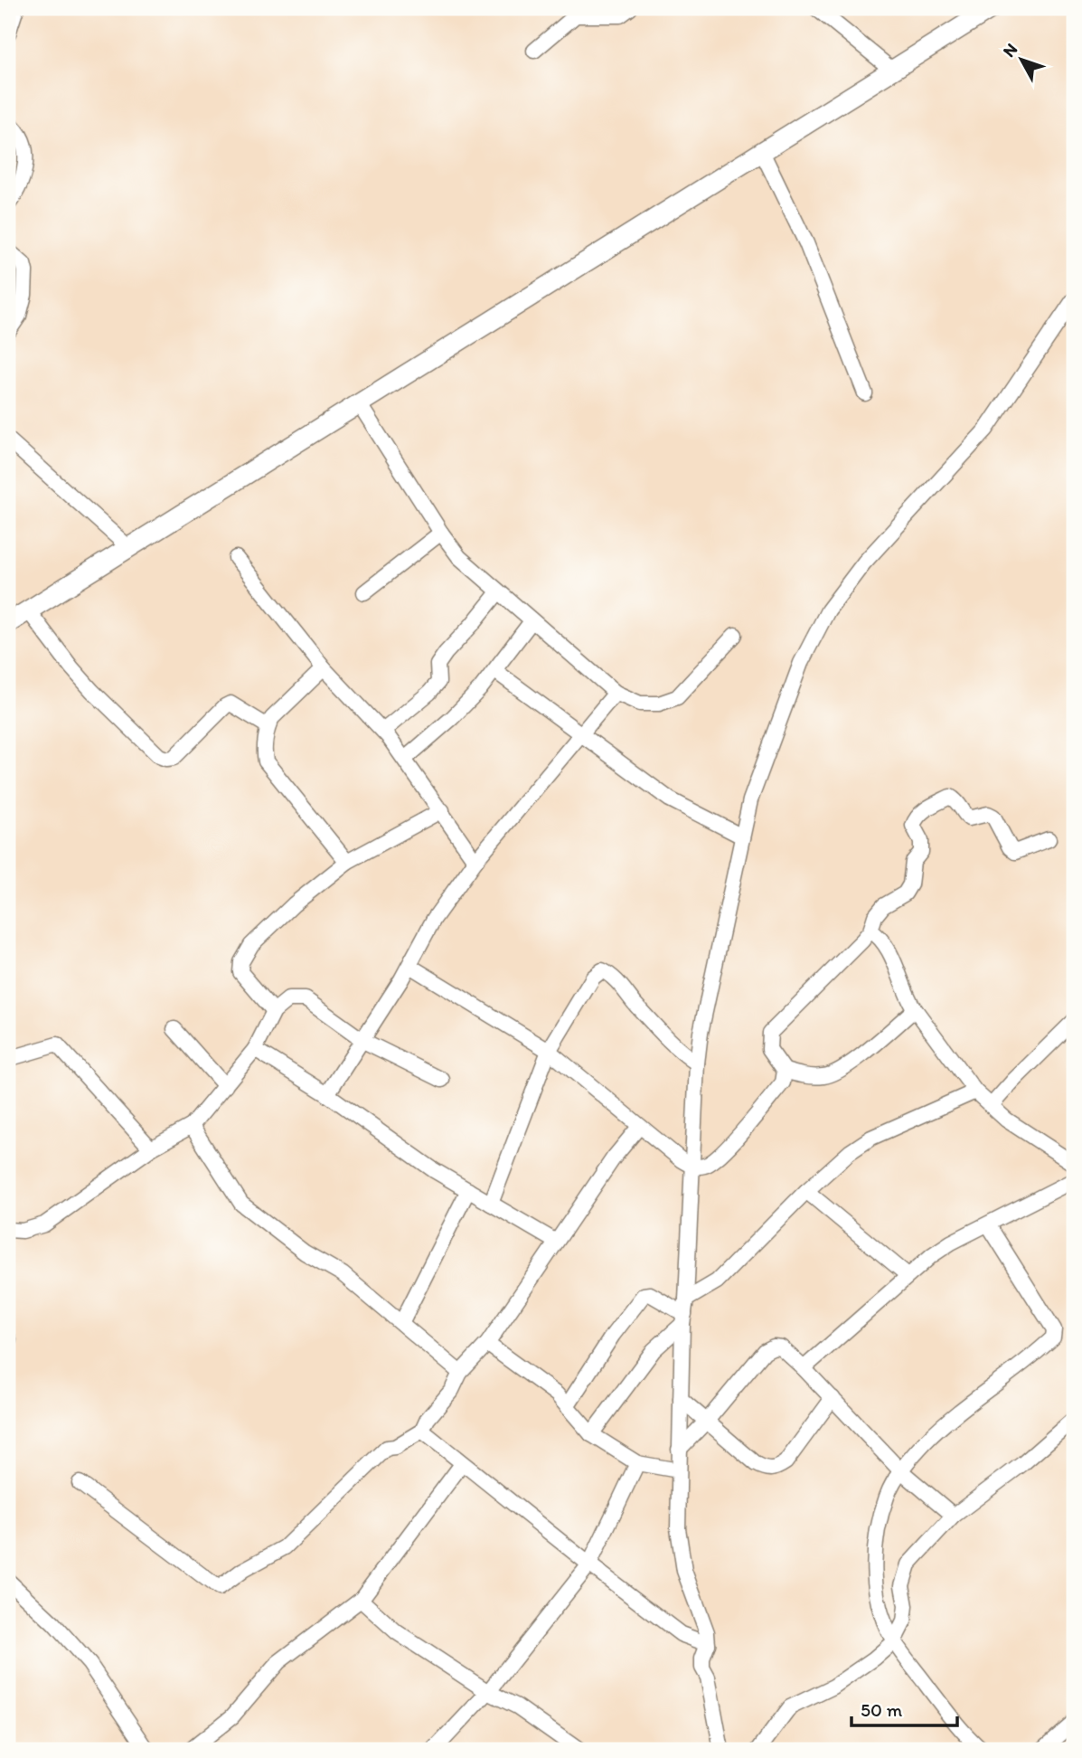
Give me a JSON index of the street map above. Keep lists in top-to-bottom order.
{
  "scale_bar": "50 m",
  "north": "top left"
}
